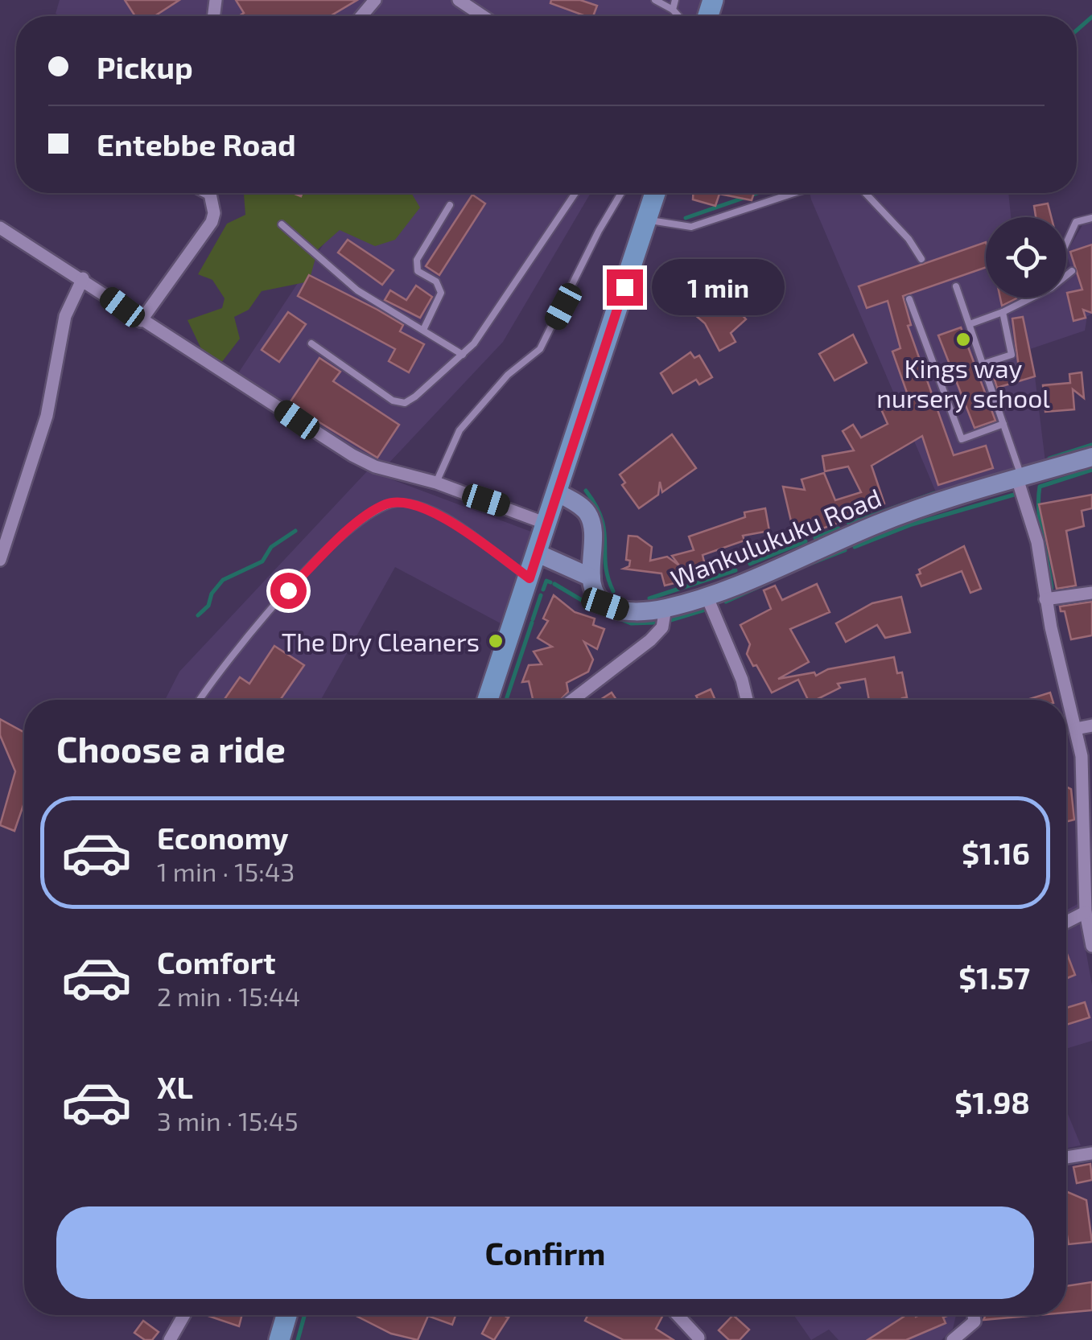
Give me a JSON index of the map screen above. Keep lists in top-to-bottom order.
{
  "streets": {
    "main road": ["Wankulukuku Road"]
  },
  "places": ["Kings way nursery school", "The Dry Cleaners"],
  "page": {
    "banner": ["Pickup", "Entebbe Road"],
    "bubble": "1 min",
    "heading": "Choose a ride",
    "list": [
      {
        "name": "Economy",
        "note": "1 min · 15:43",
        "value": "$1.16"
      },
      {
        "name": "Comfort",
        "note": "2 min · 15:44",
        "value": "$1.57"
      },
      {
        "name": "XL",
        "note": "3 min · 15:45",
        "value": "$1.98"
      }
    ],
    "buttons": "Confirm"
  }
}
